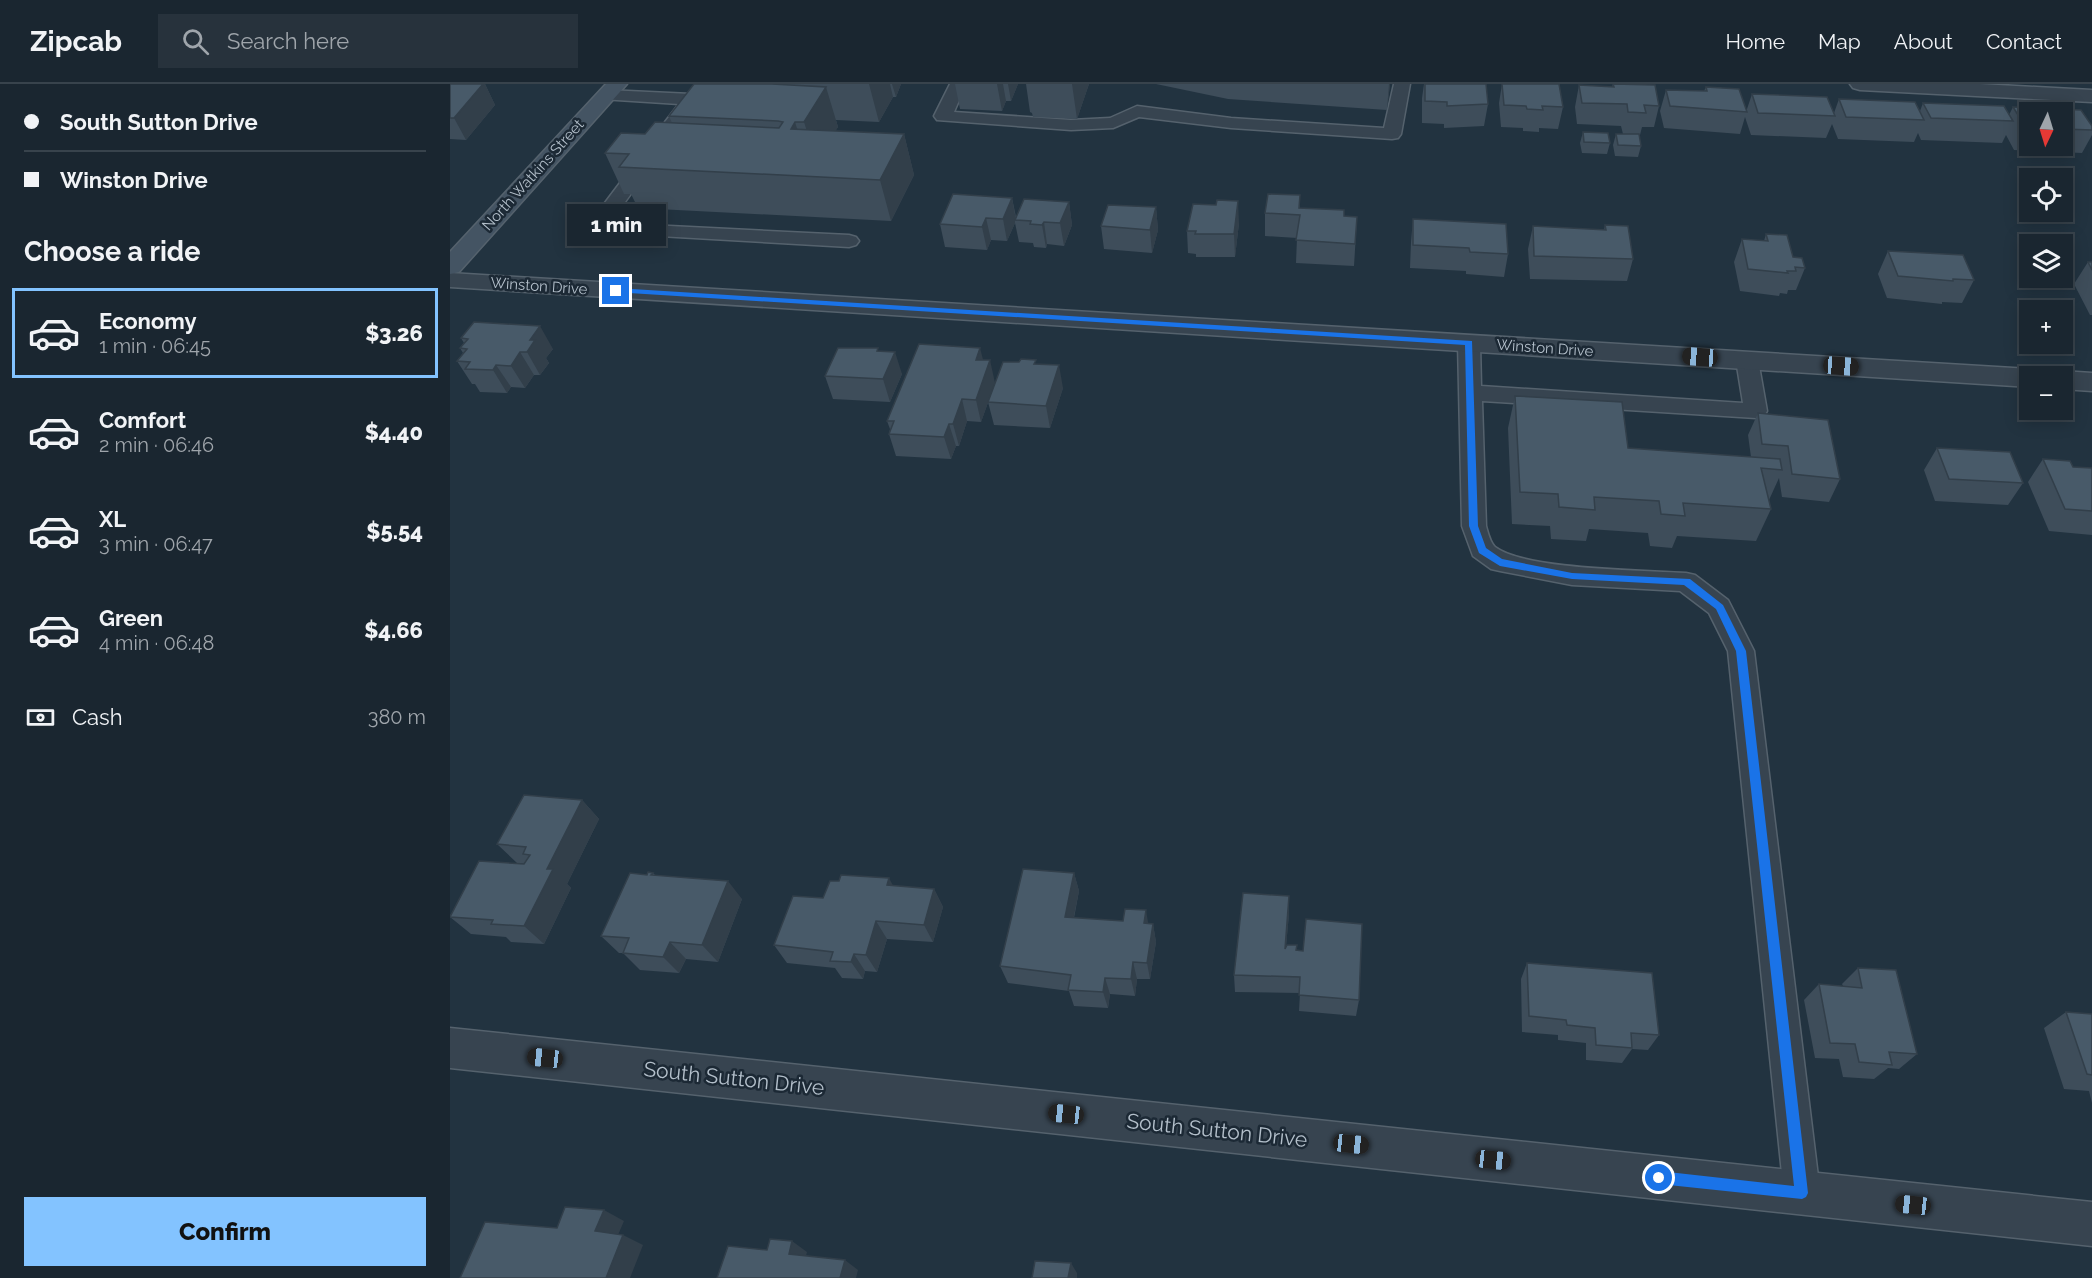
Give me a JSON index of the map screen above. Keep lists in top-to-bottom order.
{
  "streets": {
    "main road": ["North Watkins Street"],
    "street": ["Winston Drive", "South Sutton Drive"]
  },
  "north": "bottom",
  "page": {
    "header": "Zipcab",
    "search": "Search here",
    "nav": [
      "Home",
      "Map",
      "About",
      "Contact"
    ],
    "banner": ["South Sutton Drive", "Winston Drive"],
    "map_buttons": ["+", "−"],
    "bubble": "1 min",
    "heading": "Choose a ride",
    "list": [
      {
        "name": "Economy",
        "note": "1 min · 06:45",
        "value": "$3.26"
      },
      {
        "name": "Comfort",
        "note": "2 min · 06:46",
        "value": "$4.40"
      },
      {
        "name": "XL",
        "note": "3 min · 06:47",
        "value": "$5.54"
      },
      {
        "name": "Green",
        "note": "4 min · 06:48",
        "value": "$4.66"
      }
    ],
    "pay": ["Cash", "380 m"],
    "buttons": "Confirm"
  }
}
